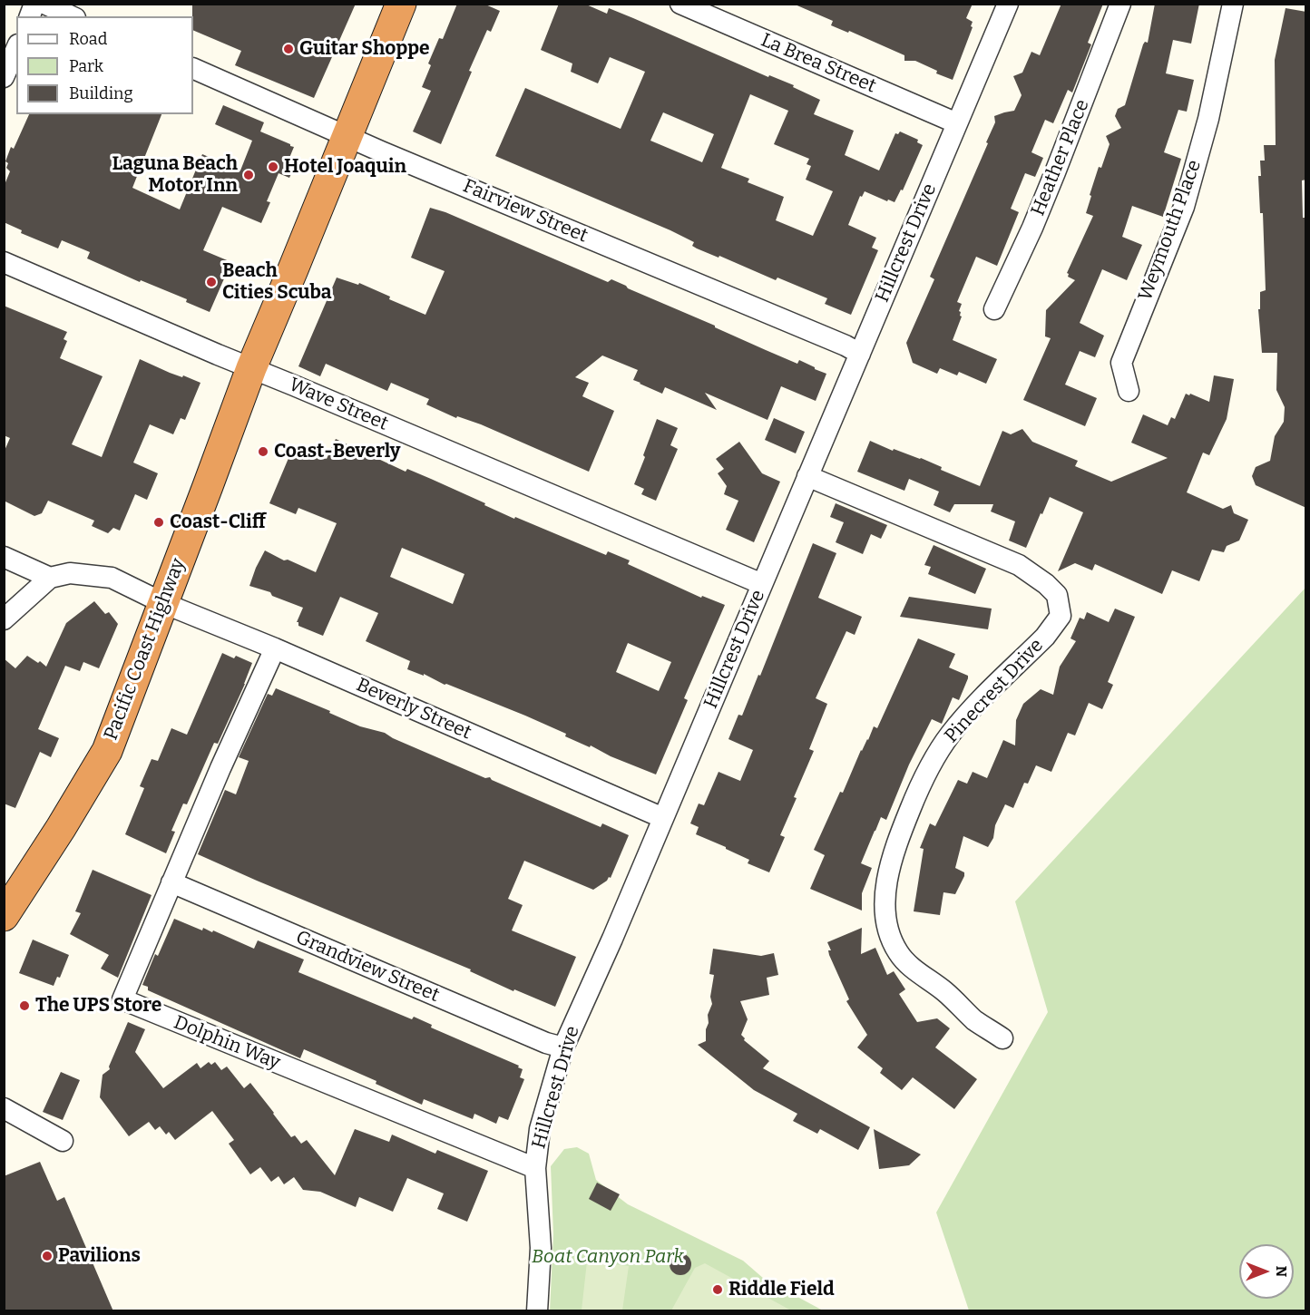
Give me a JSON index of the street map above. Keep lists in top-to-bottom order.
{
  "streets": {
    "highway": ["Pacific Coast Highway"],
    "street": [
      "La Brea Street",
      "Heather Place",
      "Fairview Street",
      "Weymouth Place",
      "Hillcrest Drive",
      "Wave Street",
      "Pinecrest Drive",
      "Beverly Street",
      "Grandview Street",
      "Dolphin Way"
    ]
  },
  "crossings": [
    ["La Brea Street", "Hillcrest Drive"],
    ["Fairview Street", "Hillcrest Drive"],
    ["Fairview Street", "Pacific Coast Highway"],
    ["Hillcrest Drive", "Wave Street"],
    ["Hillcrest Drive", "Pinecrest Drive"],
    ["Hillcrest Drive", "Beverly Street"],
    ["Hillcrest Drive", "Grandview Street"],
    ["Hillcrest Drive", "Dolphin Way"],
    ["Wave Street", "Pacific Coast Highway"],
    ["Pacific Coast Highway", "Beverly Street"],
    ["Beverly Street", "Dolphin Way"],
    ["Grandview Street", "Dolphin Way"]
  ],
  "parks": ["Boat Canyon Park"],
  "places": [
    "Guitar Shoppe",
    "Hotel Joaquin",
    "Laguna Beach Motor Inn",
    "Beach Cities Scuba",
    "Coast-Beverly",
    "Coast-Cliff",
    "The UPS Store",
    "Pavilions",
    "Riddle Field"
  ],
  "legend": ["Road", "Park", "Building"],
  "north": "right"
}
